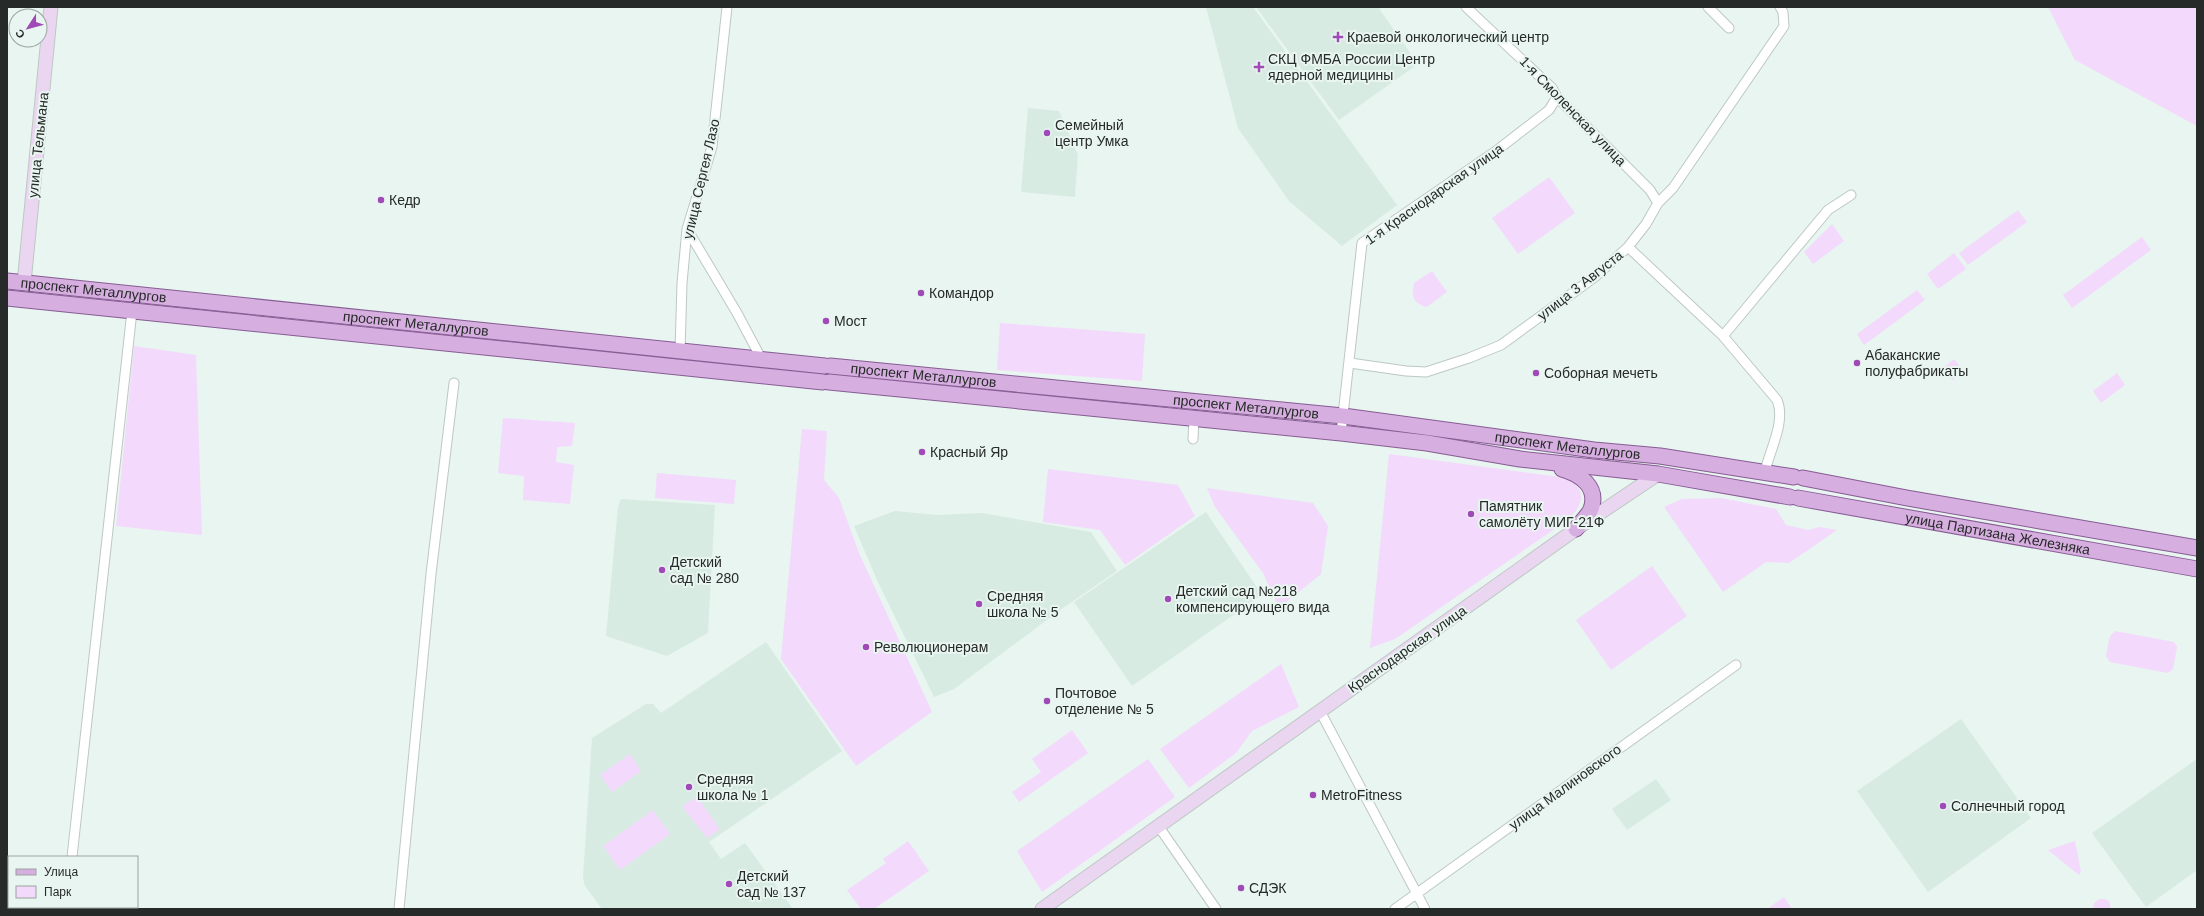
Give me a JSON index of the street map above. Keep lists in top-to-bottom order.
{
  "streets": {
    "main road": [
      "улица Тельмана",
      "проспект Металлургов",
      "улица Партизана Железняка",
      "Краснодарская улица"
    ],
    "street": [
      "1-я Смоленская улица",
      "улица Сергея Лазо",
      "1-я Краснодарская улица",
      "улица 3 Августа",
      "улица Малиновского"
    ]
  },
  "crossings": [
    ["1-я Смоленская улица", "1-я Краснодарская улица"],
    ["1-я Смоленская улица", "улица 3 Августа"],
    ["улица Тельмана", "проспект Металлургов"],
    ["улица Сергея Лазо", "проспект Металлургов"],
    ["1-я Краснодарская улица", "улица 3 Августа"],
    ["1-я Краснодарская улица", "проспект Металлургов"],
    ["проспект Металлургов", "улица Партизана Железняка"],
    ["проспект Металлургов", "Краснодарская улица"],
    ["улица Партизана Железняка", "Краснодарская улица"]
  ],
  "places": {
    "health": ["Краевой онкологический центр", "СКЦ ФМБА России Центр ядерной медицины"],
    "other": [
      "Семейный центр Умка",
      "Кедр",
      "Командор",
      "Мост",
      "Абаканские полуфабрикаты",
      "Соборная мечеть",
      "Красный Яр",
      "Памятник самолёту МИГ-21Ф",
      "Детский сад № 280",
      "Детский сад №218 компенсирующего вида",
      "Средняя школа № 5",
      "Революционерам",
      "Почтовое отделение № 5",
      "Средняя школа № 1",
      "MetroFitness",
      "Солнечный город",
      "Детский сад № 137",
      "СДЭК"
    ]
  },
  "legend": ["Улица", "Парк"],
  "north": "bottom left"
}
